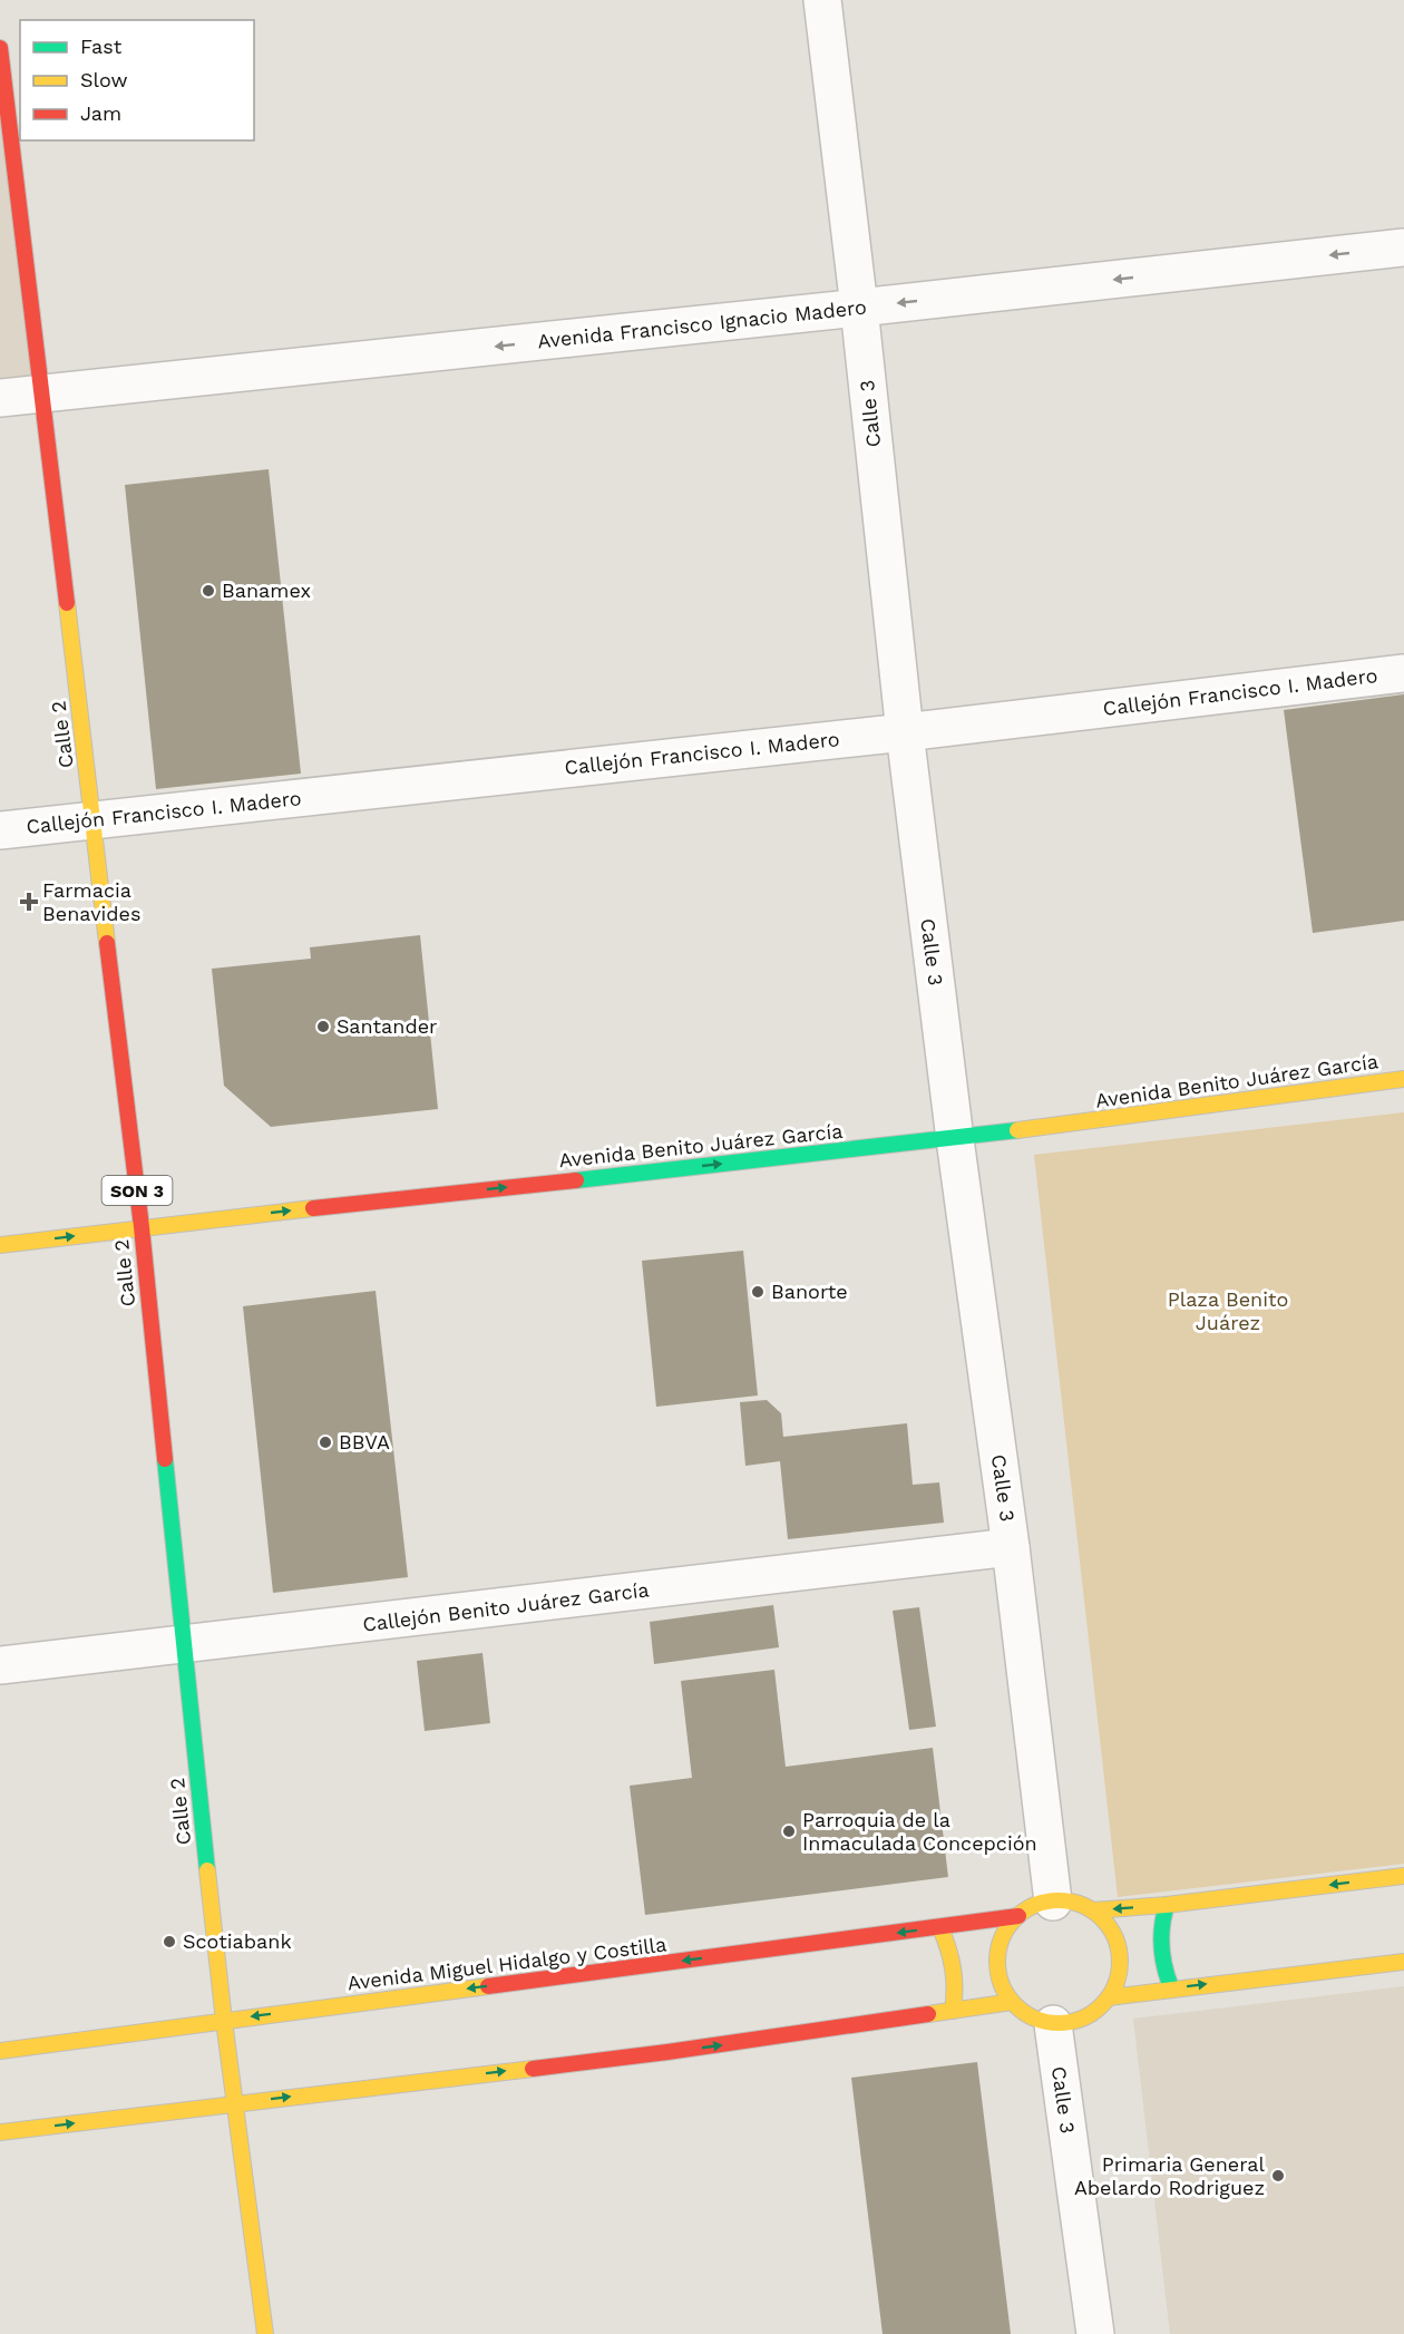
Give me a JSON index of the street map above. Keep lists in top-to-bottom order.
{
  "streets": {
    "main road": [
      "Calle 2",
      "Avenida Benito Juárez García",
      "SON 3",
      "Avenida Miguel Hidalgo y Costilla"
    ],
    "street": [
      "Avenida Francisco Ignacio Madero",
      "Calle 3",
      "Callejón Francisco I. Madero",
      "Callejón Benito Juárez García"
    ]
  },
  "crossings": [
    ["Avenida Francisco Ignacio Madero", "Calle 3"],
    ["Avenida Francisco Ignacio Madero", "Calle 2"],
    ["Calle 3", "Callejón Francisco I. Madero"],
    ["Calle 3", "Avenida Benito Juárez García"],
    ["Calle 3", "Callejón Benito Juárez García"],
    ["Calle 3", "Avenida Miguel Hidalgo y Costilla"],
    ["Callejón Francisco I. Madero", "Calle 2"],
    ["Calle 2", "Avenida Benito Juárez García"],
    ["Calle 2", "Callejón Benito Juárez García"],
    ["Calle 2", "Avenida Miguel Hidalgo y Costilla"]
  ],
  "one_way": ["Avenida Francisco Ignacio Madero", "Avenida Benito Juárez García"],
  "parks": ["Plaza Benito Juárez"],
  "places": {
    "other": [
      "Banamex",
      "Santander",
      "Banorte",
      "BBVA",
      "Parroquia de la Inmaculada Concepción",
      "Scotiabank",
      "Primaria General Abelardo Rodriguez"
    ],
    "health": ["Farmacia Benavides"]
  },
  "legend": ["Fast", "Slow", "Jam"]
}
